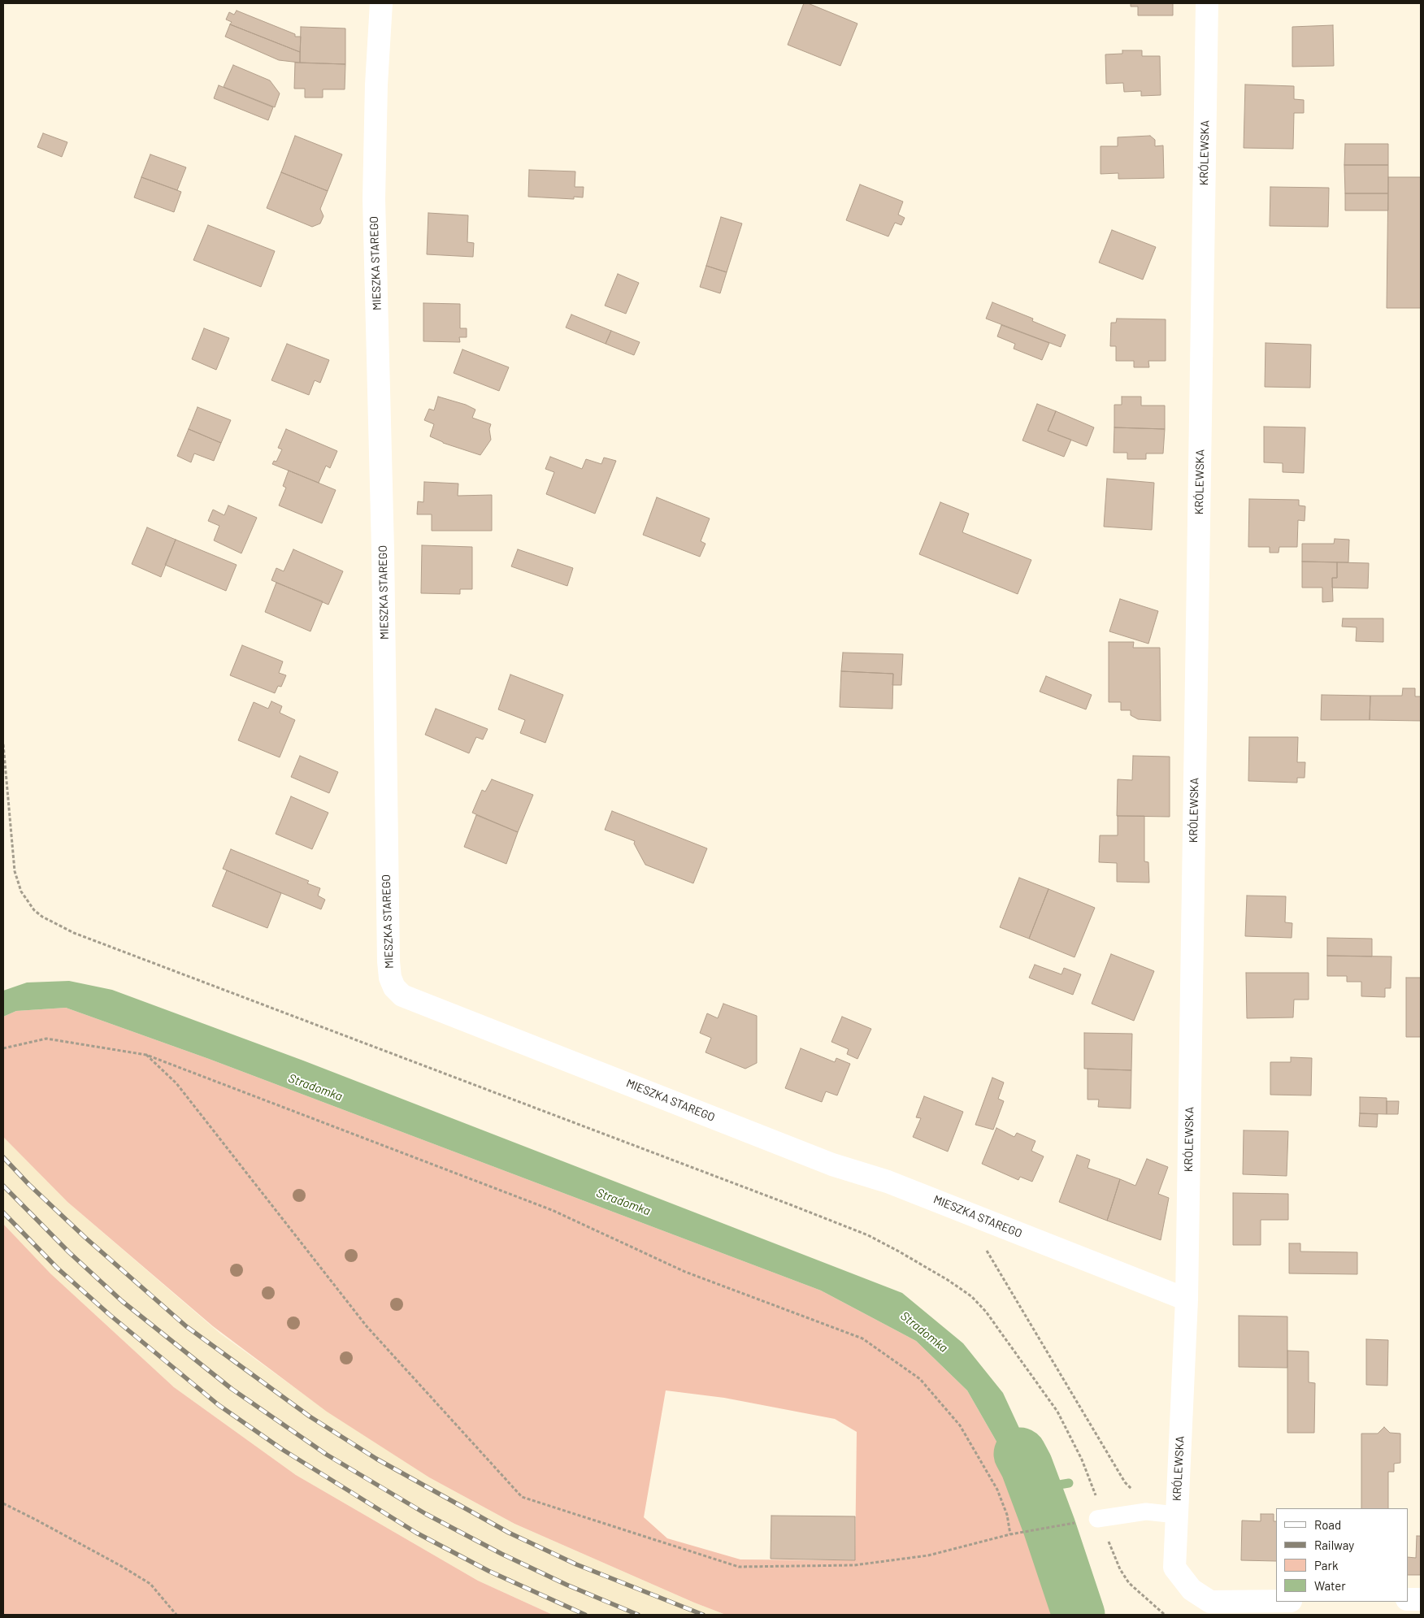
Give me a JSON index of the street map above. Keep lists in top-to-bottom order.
{
  "streets": {
    "street": ["KRÓLEWSKA", "MIESZKA STAREGO"]
  },
  "crossings": [
    ["KRÓLEWSKA", "MIESZKA STAREGO"]
  ],
  "water": ["Stradomka"],
  "legend": [
    "Road",
    "Railway",
    "Park",
    "Water"
  ]
}
